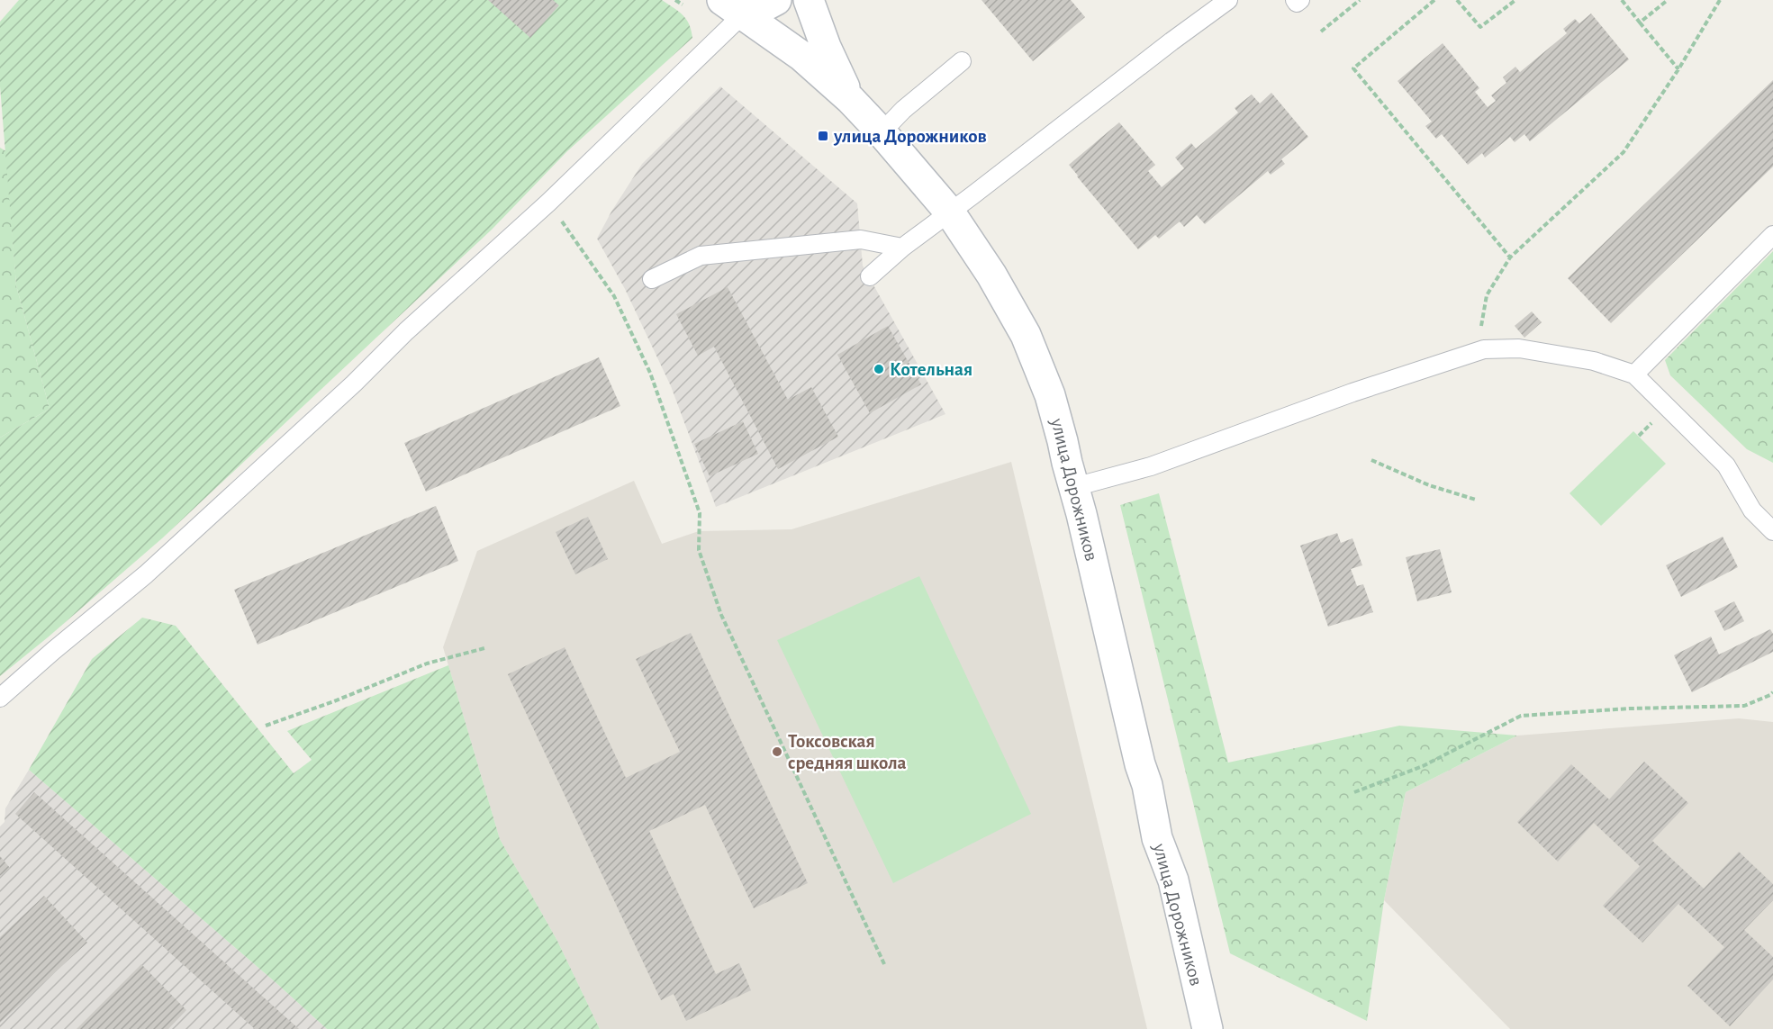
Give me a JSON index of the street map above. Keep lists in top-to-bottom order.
{
  "streets": {
    "main road": ["улица Дорожников"]
  },
  "places": {
    "transit": ["улица Дорожников"],
    "other": ["Котельная", "Токсовская средняя школа"]
  }
}
